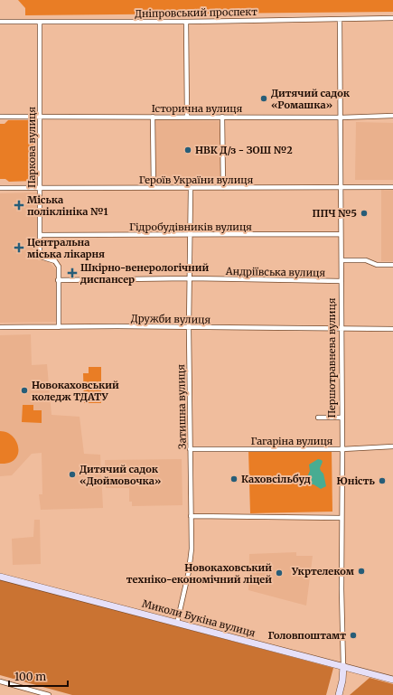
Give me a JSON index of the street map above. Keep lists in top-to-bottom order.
{
  "streets": {
    "street": [
      "Дніпровський проспект",
      "Історична вулиця",
      "Паркова вулиця",
      "Героїв України вулиця",
      "Гідробудівників вулиця",
      "Андріївська вулиця",
      "Дружби вулиця",
      "Першотравнева вулиця",
      "Затишна вулиця",
      "Гагаріна вулиця",
      "Миколи Букіна вулиця"
    ]
  },
  "crossings": [
    ["Дніпровський проспект", "Паркова вулиця"],
    ["Дніпровський проспект", "Першотравнева вулиця"],
    ["Історична вулиця", "Паркова вулиця"],
    ["Історична вулиця", "Першотравнева вулиця"],
    ["Паркова вулиця", "Героїв України вулиця"],
    ["Паркова вулиця", "Гідробудівників вулиця"],
    ["Паркова вулиця", "Андріївська вулиця"],
    ["Паркова вулиця", "Дружби вулиця"],
    ["Героїв України вулиця", "Першотравнева вулиця"],
    ["Героїв України вулиця", "Затишна вулиця"],
    ["Гідробудівників вулиця", "Першотравнева вулиця"],
    ["Гідробудівників вулиця", "Затишна вулиця"],
    ["Андріївська вулиця", "Першотравнева вулиця"],
    ["Андріївська вулиця", "Затишна вулиця"],
    ["Дружби вулиця", "Першотравнева вулиця"],
    ["Дружби вулиця", "Затишна вулиця"],
    ["Першотравнева вулиця", "Гагаріна вулиця"],
    ["Першотравнева вулиця", "Миколи Букіна вулиця"],
    ["Затишна вулиця", "Гагаріна вулиця"],
    ["Затишна вулиця", "Миколи Букіна вулиця"]
  ],
  "places": {
    "other": [
      "Дитячий садок «Ромашка»",
      "НВК Д/з - ЗОШ №2",
      "ППЧ №5",
      "Новокаховський коледж ТДАТУ",
      "Дитячий садок «Дюймовочка»",
      "Каховсільбуд",
      "Юність",
      "Укртелеком",
      "Новокаховський техніко-економічний ліцей",
      "Головпоштамт"
    ],
    "health": ["Міська поліклініка №1", "Центральна міська лікарня", "Шкірно-венерологічний диспансер"]
  },
  "scale_bar": "100 m"
}
